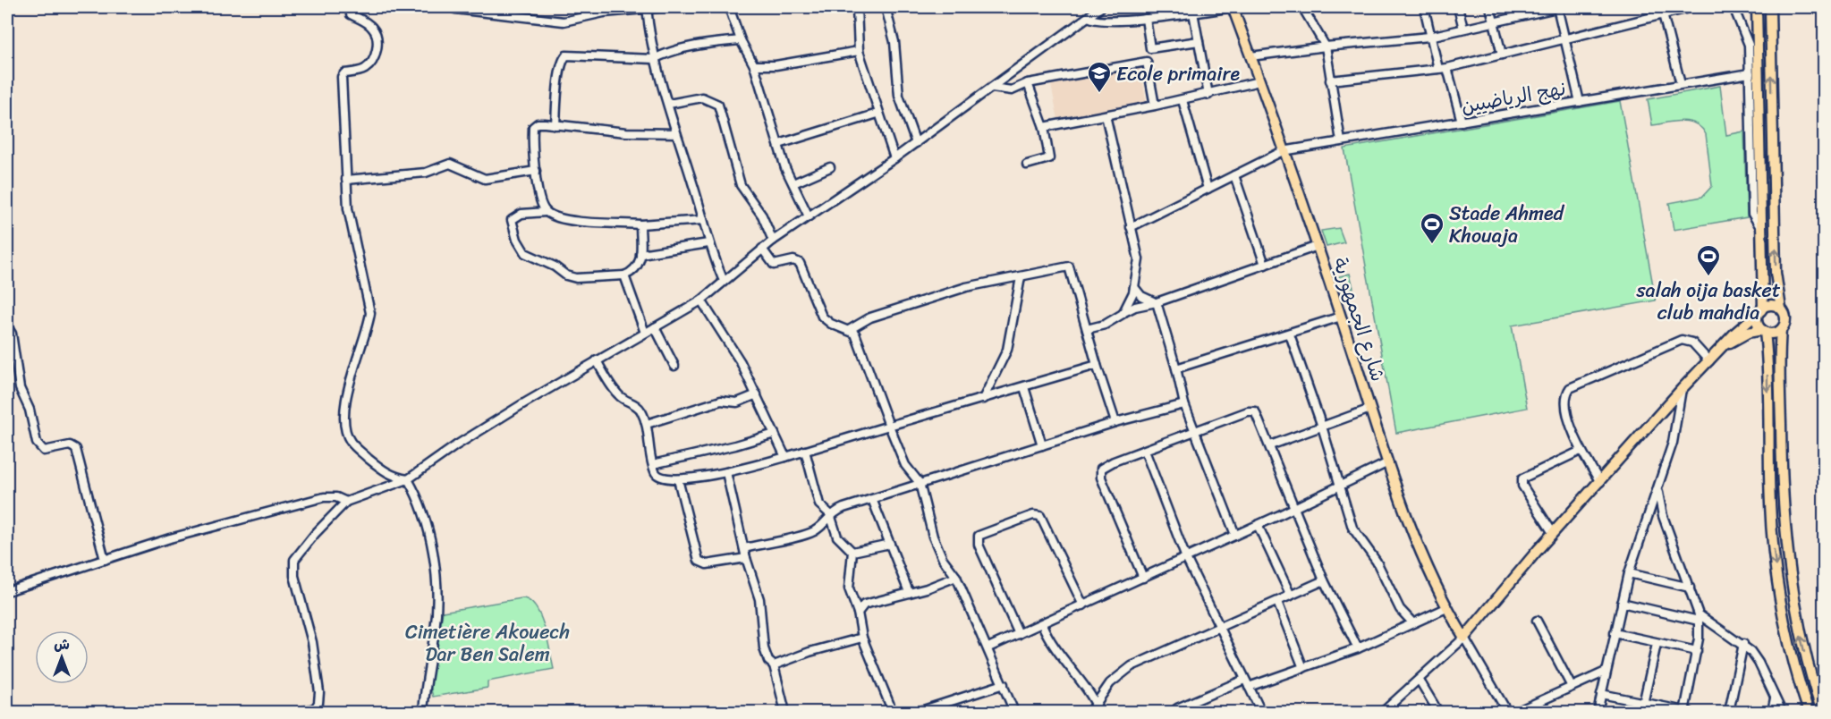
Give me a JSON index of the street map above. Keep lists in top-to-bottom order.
{
  "streets": {
    "main road": ["شارع الجمهورية"],
    "street": ["نهج الرياضيين"]
  },
  "crossings": [
    ["نهج الرياضيين", "شارع الجمهورية"]
  ],
  "parks": ["Cimetière Akouech Dar Ben Salem"],
  "places": {
    "school or university": ["Ecole primaire"],
    "sports": ["Stade Ahmed Khouaja", "salah oija basket club mahdia"]
  },
  "north": "top"
}
